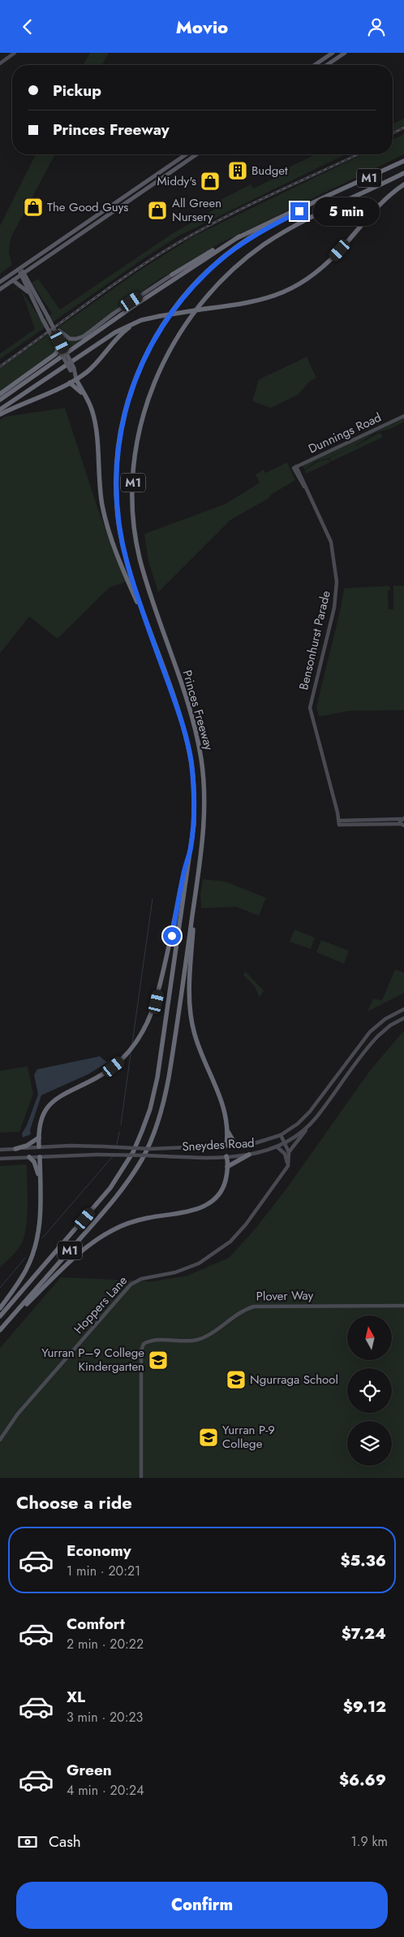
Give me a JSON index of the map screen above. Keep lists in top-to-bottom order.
{
  "streets": {
    "highway": ["M1", "Princes Freeway"],
    "street": [
      "Dunnings Road",
      "Bensonhurst Parade",
      "Sneydes Road",
      "Plover Way",
      "Hoppers Lane"
    ]
  },
  "crossings": [
    ["Dunnings Road", "Bensonhurst Parade"]
  ],
  "places": {
    "building": ["Budget"],
    "shop": ["Middy's", "The Good Guys", "All Green Nursery"],
    "school or university": ["Yurran P–9 College Kindergarten", "Ngurraga School", "Yurran P-9 College"]
  },
  "north": "top",
  "page": {
    "header": "Movio",
    "banner": ["Pickup", "Princes Freeway"],
    "bubble": "5 min",
    "heading": "Choose a ride",
    "list": [
      {
        "name": "Economy",
        "note": "1 min · 20:21",
        "value": "$5.36"
      },
      {
        "name": "Comfort",
        "note": "2 min · 20:22",
        "value": "$7.24"
      },
      {
        "name": "XL",
        "note": "3 min · 20:23",
        "value": "$9.12"
      },
      {
        "name": "Green",
        "note": "4 min · 20:24",
        "value": "$6.69"
      }
    ],
    "pay": ["Cash", "1.9 km"],
    "buttons": "Confirm"
  }
}
